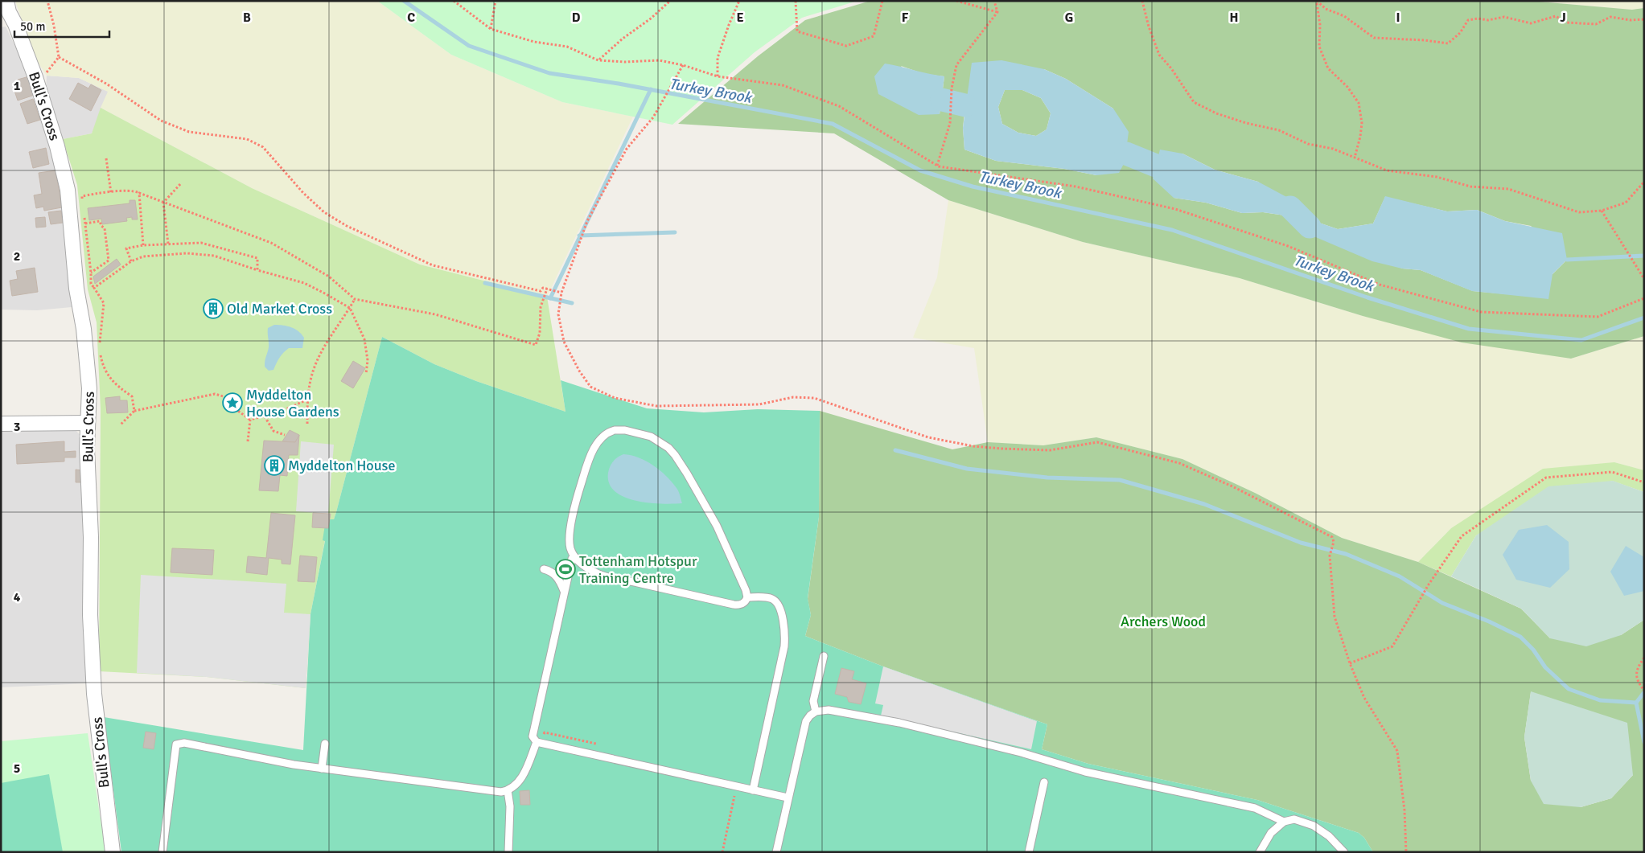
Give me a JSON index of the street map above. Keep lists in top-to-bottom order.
{
  "streets": {
    "street": ["Bull's Cross"]
  },
  "water": ["Turkey Brook"],
  "parks": ["Archers Wood"],
  "places": {
    "building": ["Old Market Cross", "Myddelton House"],
    "place": ["Myddelton House Gardens"],
    "sports": ["Tottenham Hotspur Training Centre"]
  },
  "scale_bar": "50 m",
  "grid": {
    "columns": [
      "B",
      "C",
      "D",
      "E",
      "F",
      "G",
      "H",
      "I",
      "J"
    ],
    "rows": [
      "1",
      "2",
      "3",
      "4",
      "5"
    ]
  }
}
